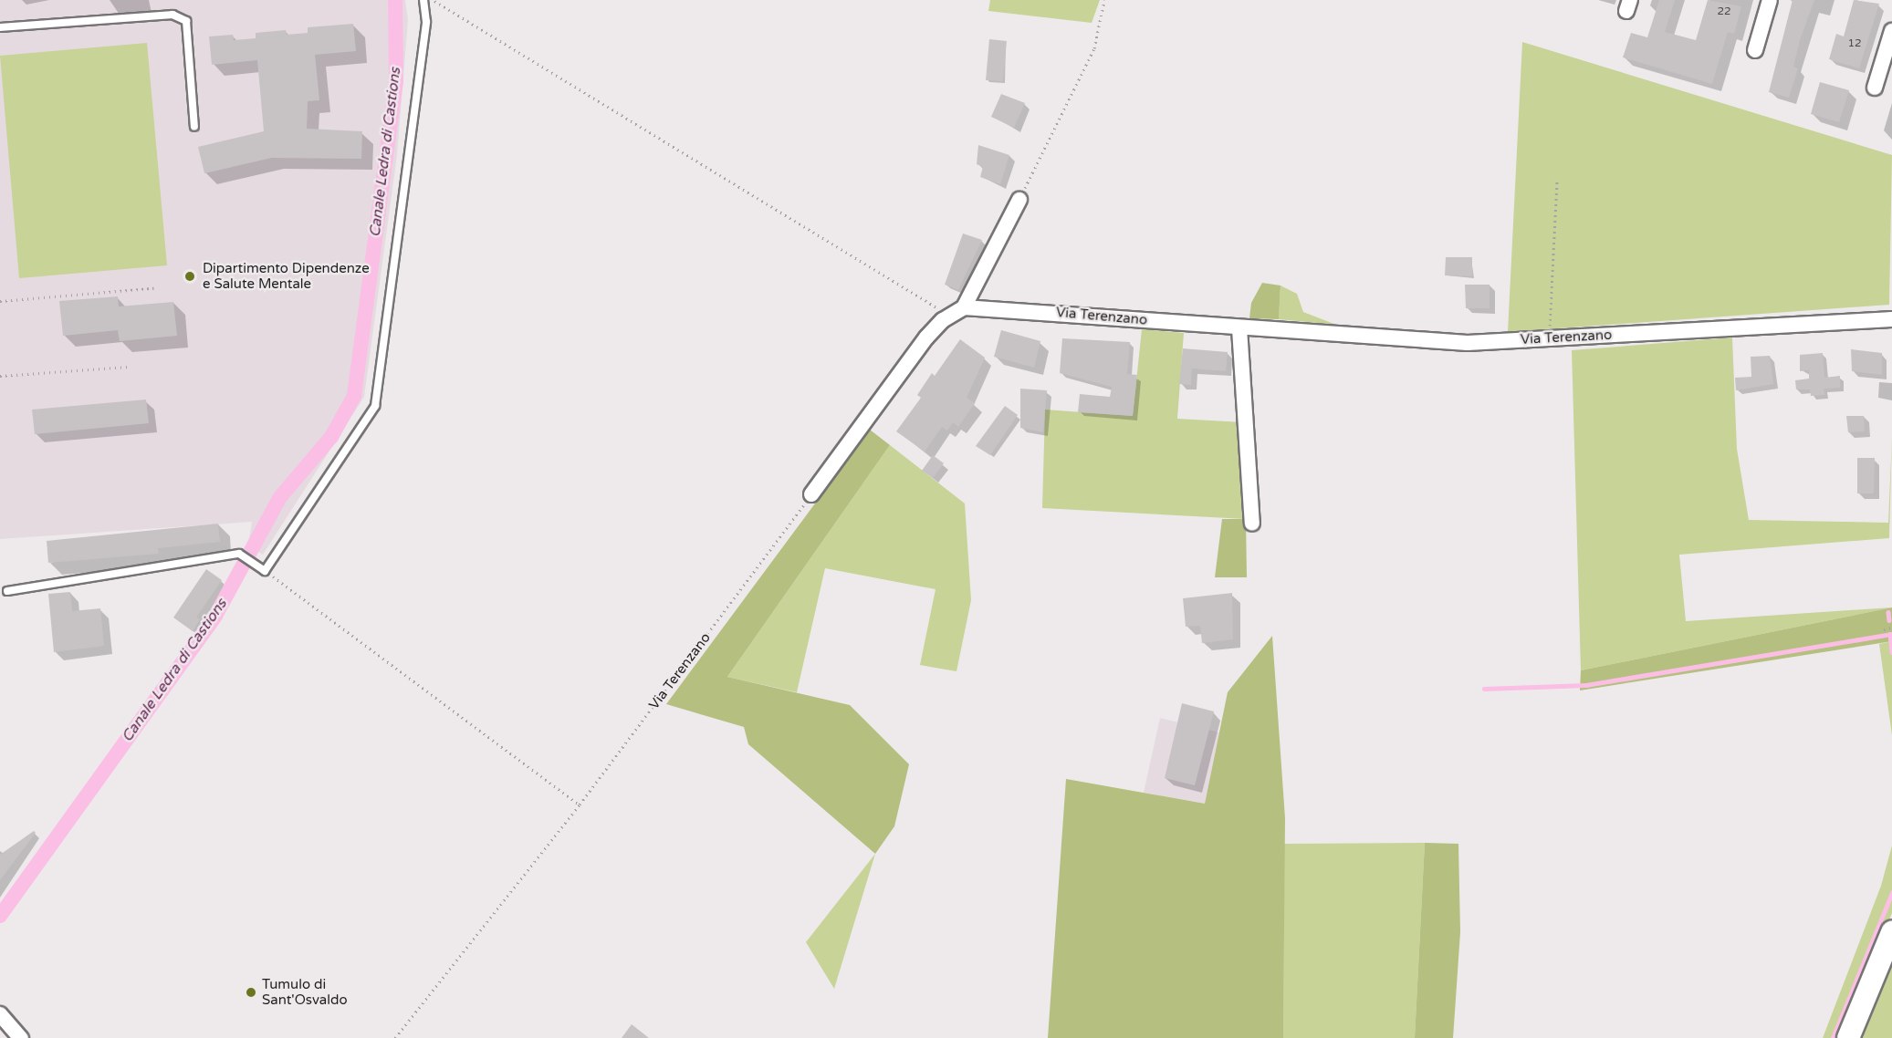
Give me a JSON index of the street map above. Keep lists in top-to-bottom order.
{
  "streets": {
    "street": ["Via Terenzano"]
  },
  "water": ["Canale Ledra di Castions"],
  "places": ["Dipartimento Dipendenze e Salute Mentale", "Tumulo di Sant'Osvaldo"],
  "house_numbers": ["22", "12"]
}
